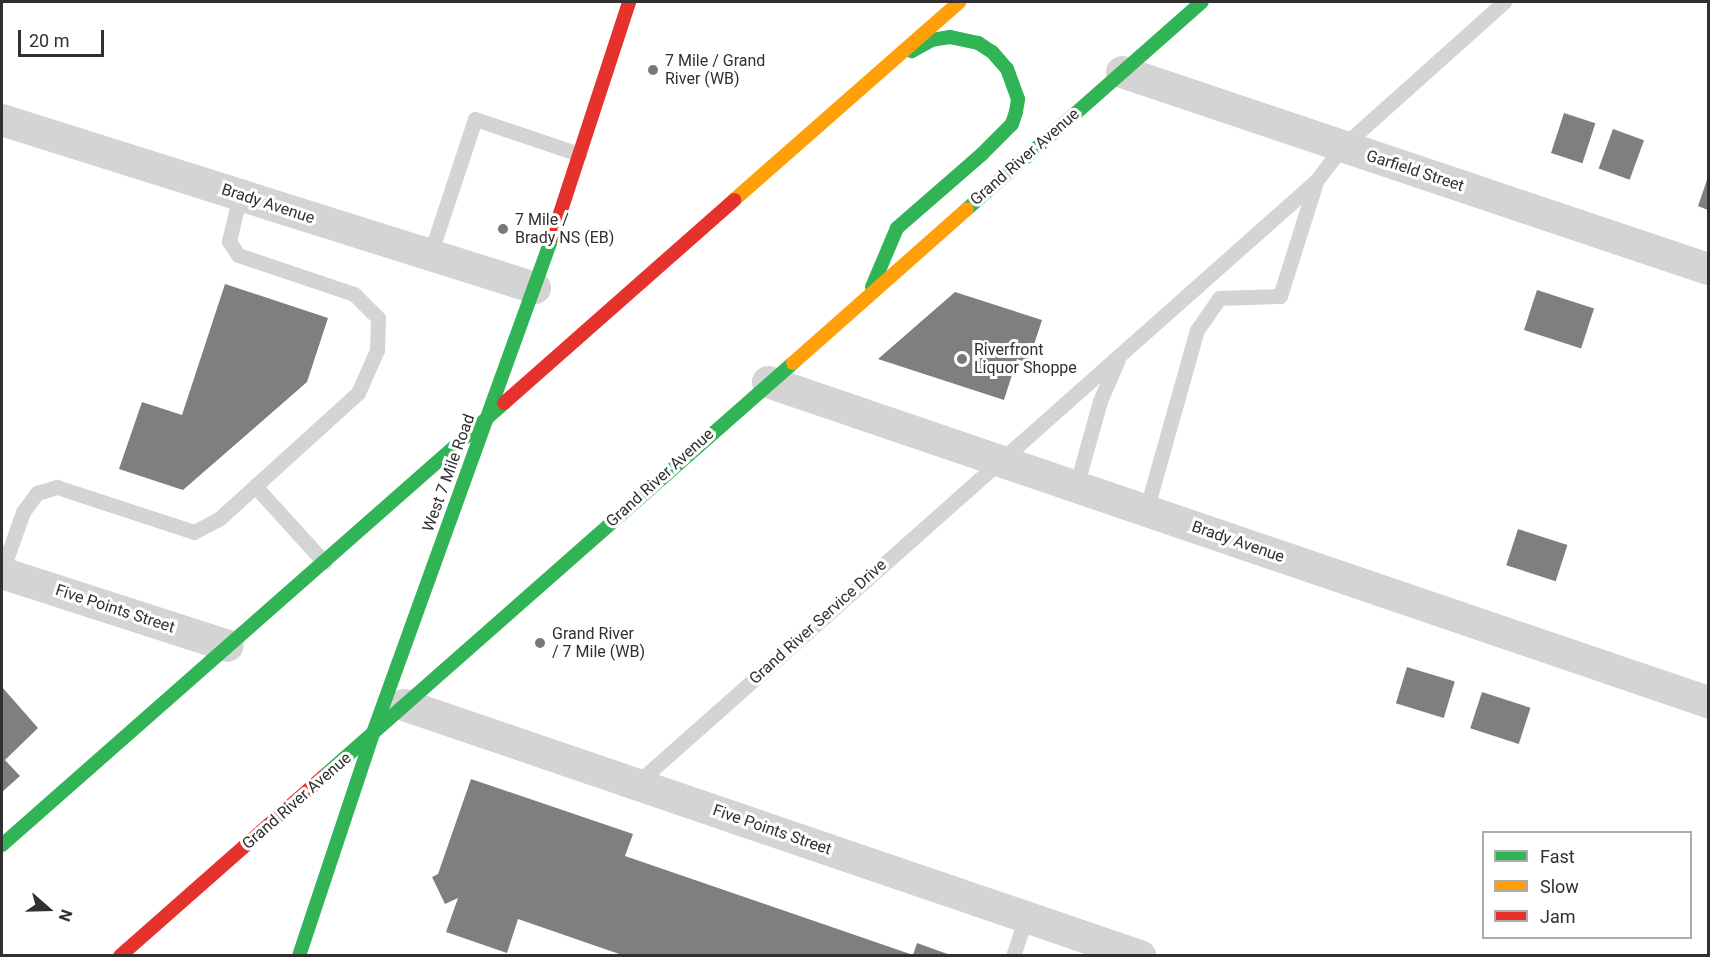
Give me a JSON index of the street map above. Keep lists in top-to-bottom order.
{
  "streets": {
    "main road": ["Grand River Avenue", "West 7 Mile Road"],
    "street": ["Garfield Street", "Brady Avenue", "Five Points Street"],
    "lane": ["Grand River Service Drive"]
  },
  "crossings": [
    ["Grand River Avenue", "Garfield Street"],
    ["Grand River Avenue", "Brady Avenue"],
    ["Grand River Avenue", "West 7 Mile Road"],
    ["Grand River Avenue", "Five Points Street"],
    ["Brady Avenue", "West 7 Mile Road"],
    ["Brady Avenue", "Grand River Service Drive"],
    ["Five Points Street", "Grand River Service Drive"]
  ],
  "places": [
    "7 Mile / Grand River (WB)",
    "7 Mile / Brady NS (EB)",
    "Riverfront Liquor Shoppe",
    "Grand River / 7 Mile (WB)"
  ],
  "legend": ["Fast", "Slow", "Jam"],
  "scale_bar": "20 m",
  "north": "right"
}
